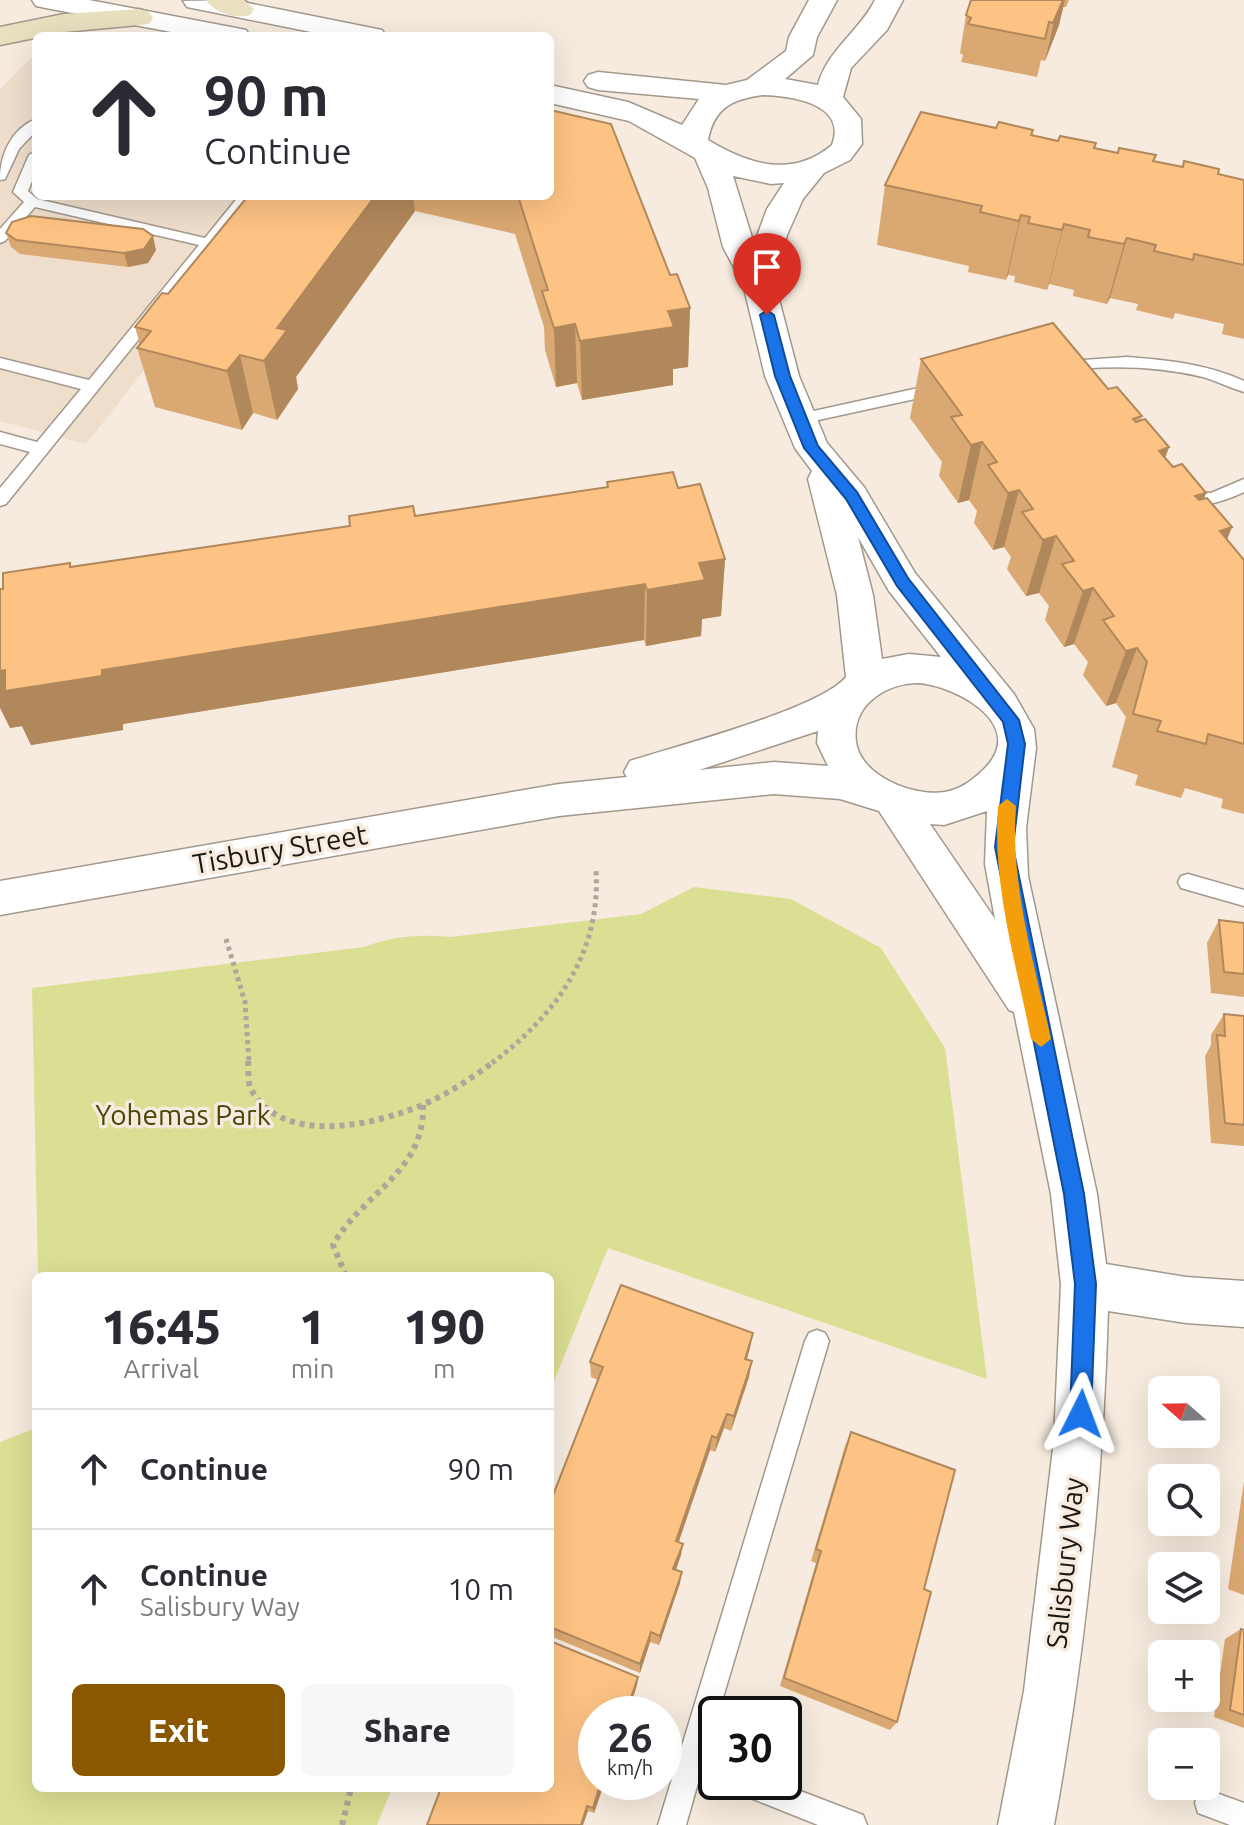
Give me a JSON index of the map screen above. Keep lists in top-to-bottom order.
{
  "streets": {
    "street": ["Tisbury Street", "Salisbury Way"]
  },
  "crossings": [
    ["Tisbury Street", "Salisbury Way"]
  ],
  "parks": ["Yohemas Park"],
  "north": "left",
  "page": {
    "turn": ["90 m", "Continue"],
    "eta": [
      "16:45",
      "Arrival",
      "1",
      "min",
      "190",
      "m"
    ],
    "map_buttons": ["+", "−"],
    "list": [
      {
        "name": "Continue",
        "value": "90 m"
      },
      {
        "name": "Continue",
        "note": "Salisbury Way",
        "value": "10 m"
      }
    ],
    "buttons": ["Exit", "Share"],
    "speed": "26 km/h",
    "limit": "30"
  }
}
